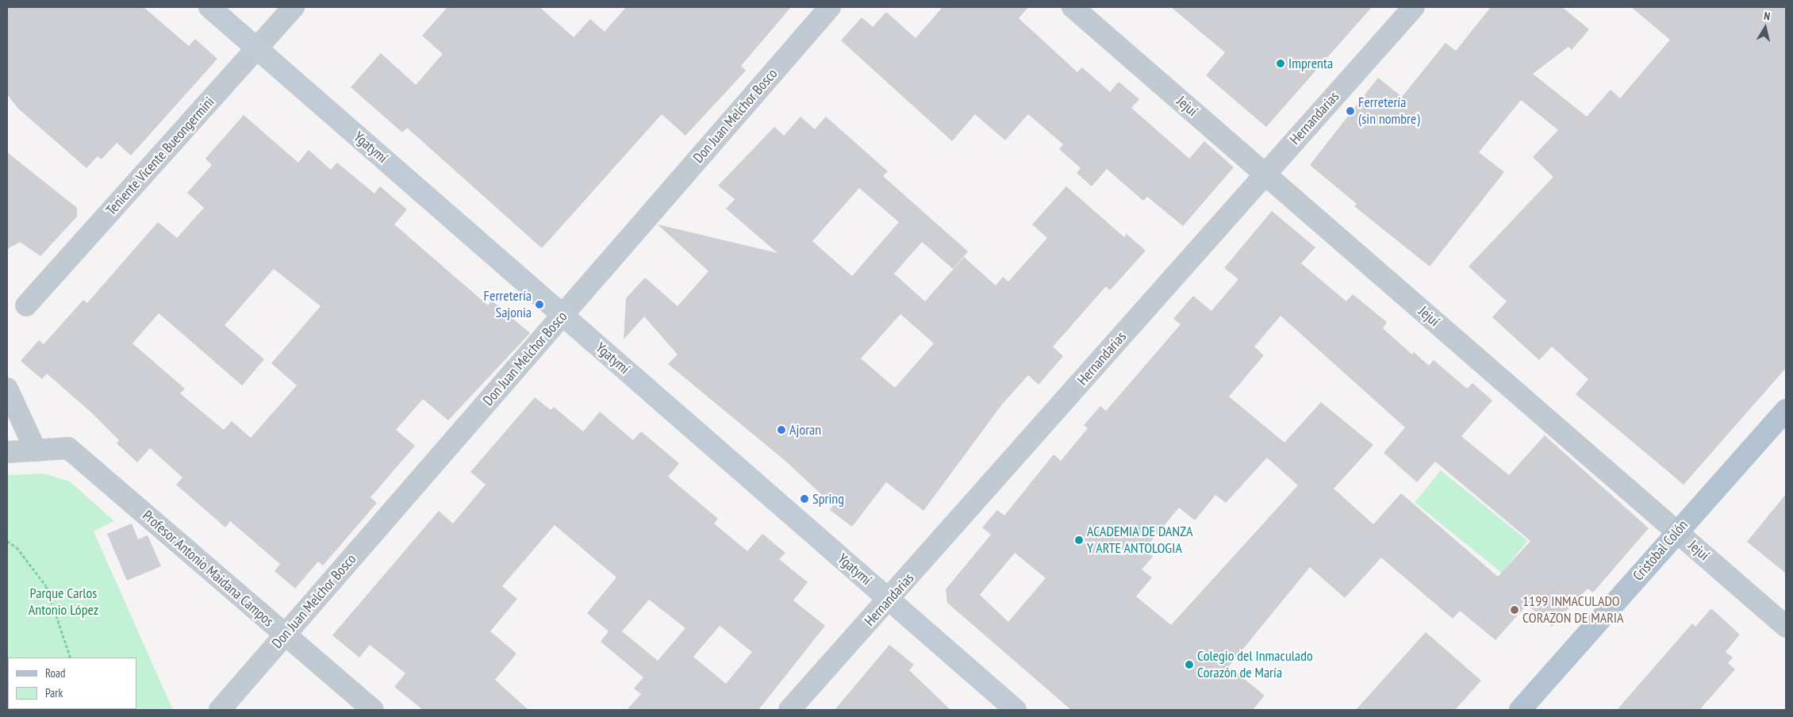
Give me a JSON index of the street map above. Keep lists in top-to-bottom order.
{
  "streets": {
    "main road": ["Cristobal Colón"],
    "street": [
      "Jejuí",
      "Don Juan Melchor Bosco",
      "Hernandarias",
      "Ygatymí",
      "Teniente Vicente Bueongermini",
      "Profesor Antonio Maidana Campos"
    ]
  },
  "crossings": [
    ["Jejuí", "Hernandarias"],
    ["Jejuí", "Cristobal Colón"],
    ["Don Juan Melchor Bosco", "Ygatymí"],
    ["Don Juan Melchor Bosco", "Profesor Antonio Maidana Campos"],
    ["Hernandarias", "Ygatymí"],
    ["Ygatymí", "Teniente Vicente Bueongermini"]
  ],
  "parks": ["Parque Carlos Antonio López"],
  "places": [
    "Imprenta",
    "Ferretería (sin nombre)",
    "Ferretería Sajonia",
    "Ajoran",
    "Spring",
    "ACADEMIA DE DANZA Y ARTE ANTOLOGIA",
    "1199 INMACULADO CORAZON DE MARIA",
    "Colegio del Inmaculado Corazón de María"
  ],
  "legend": ["Road", "Park"],
  "north": "top"
}
